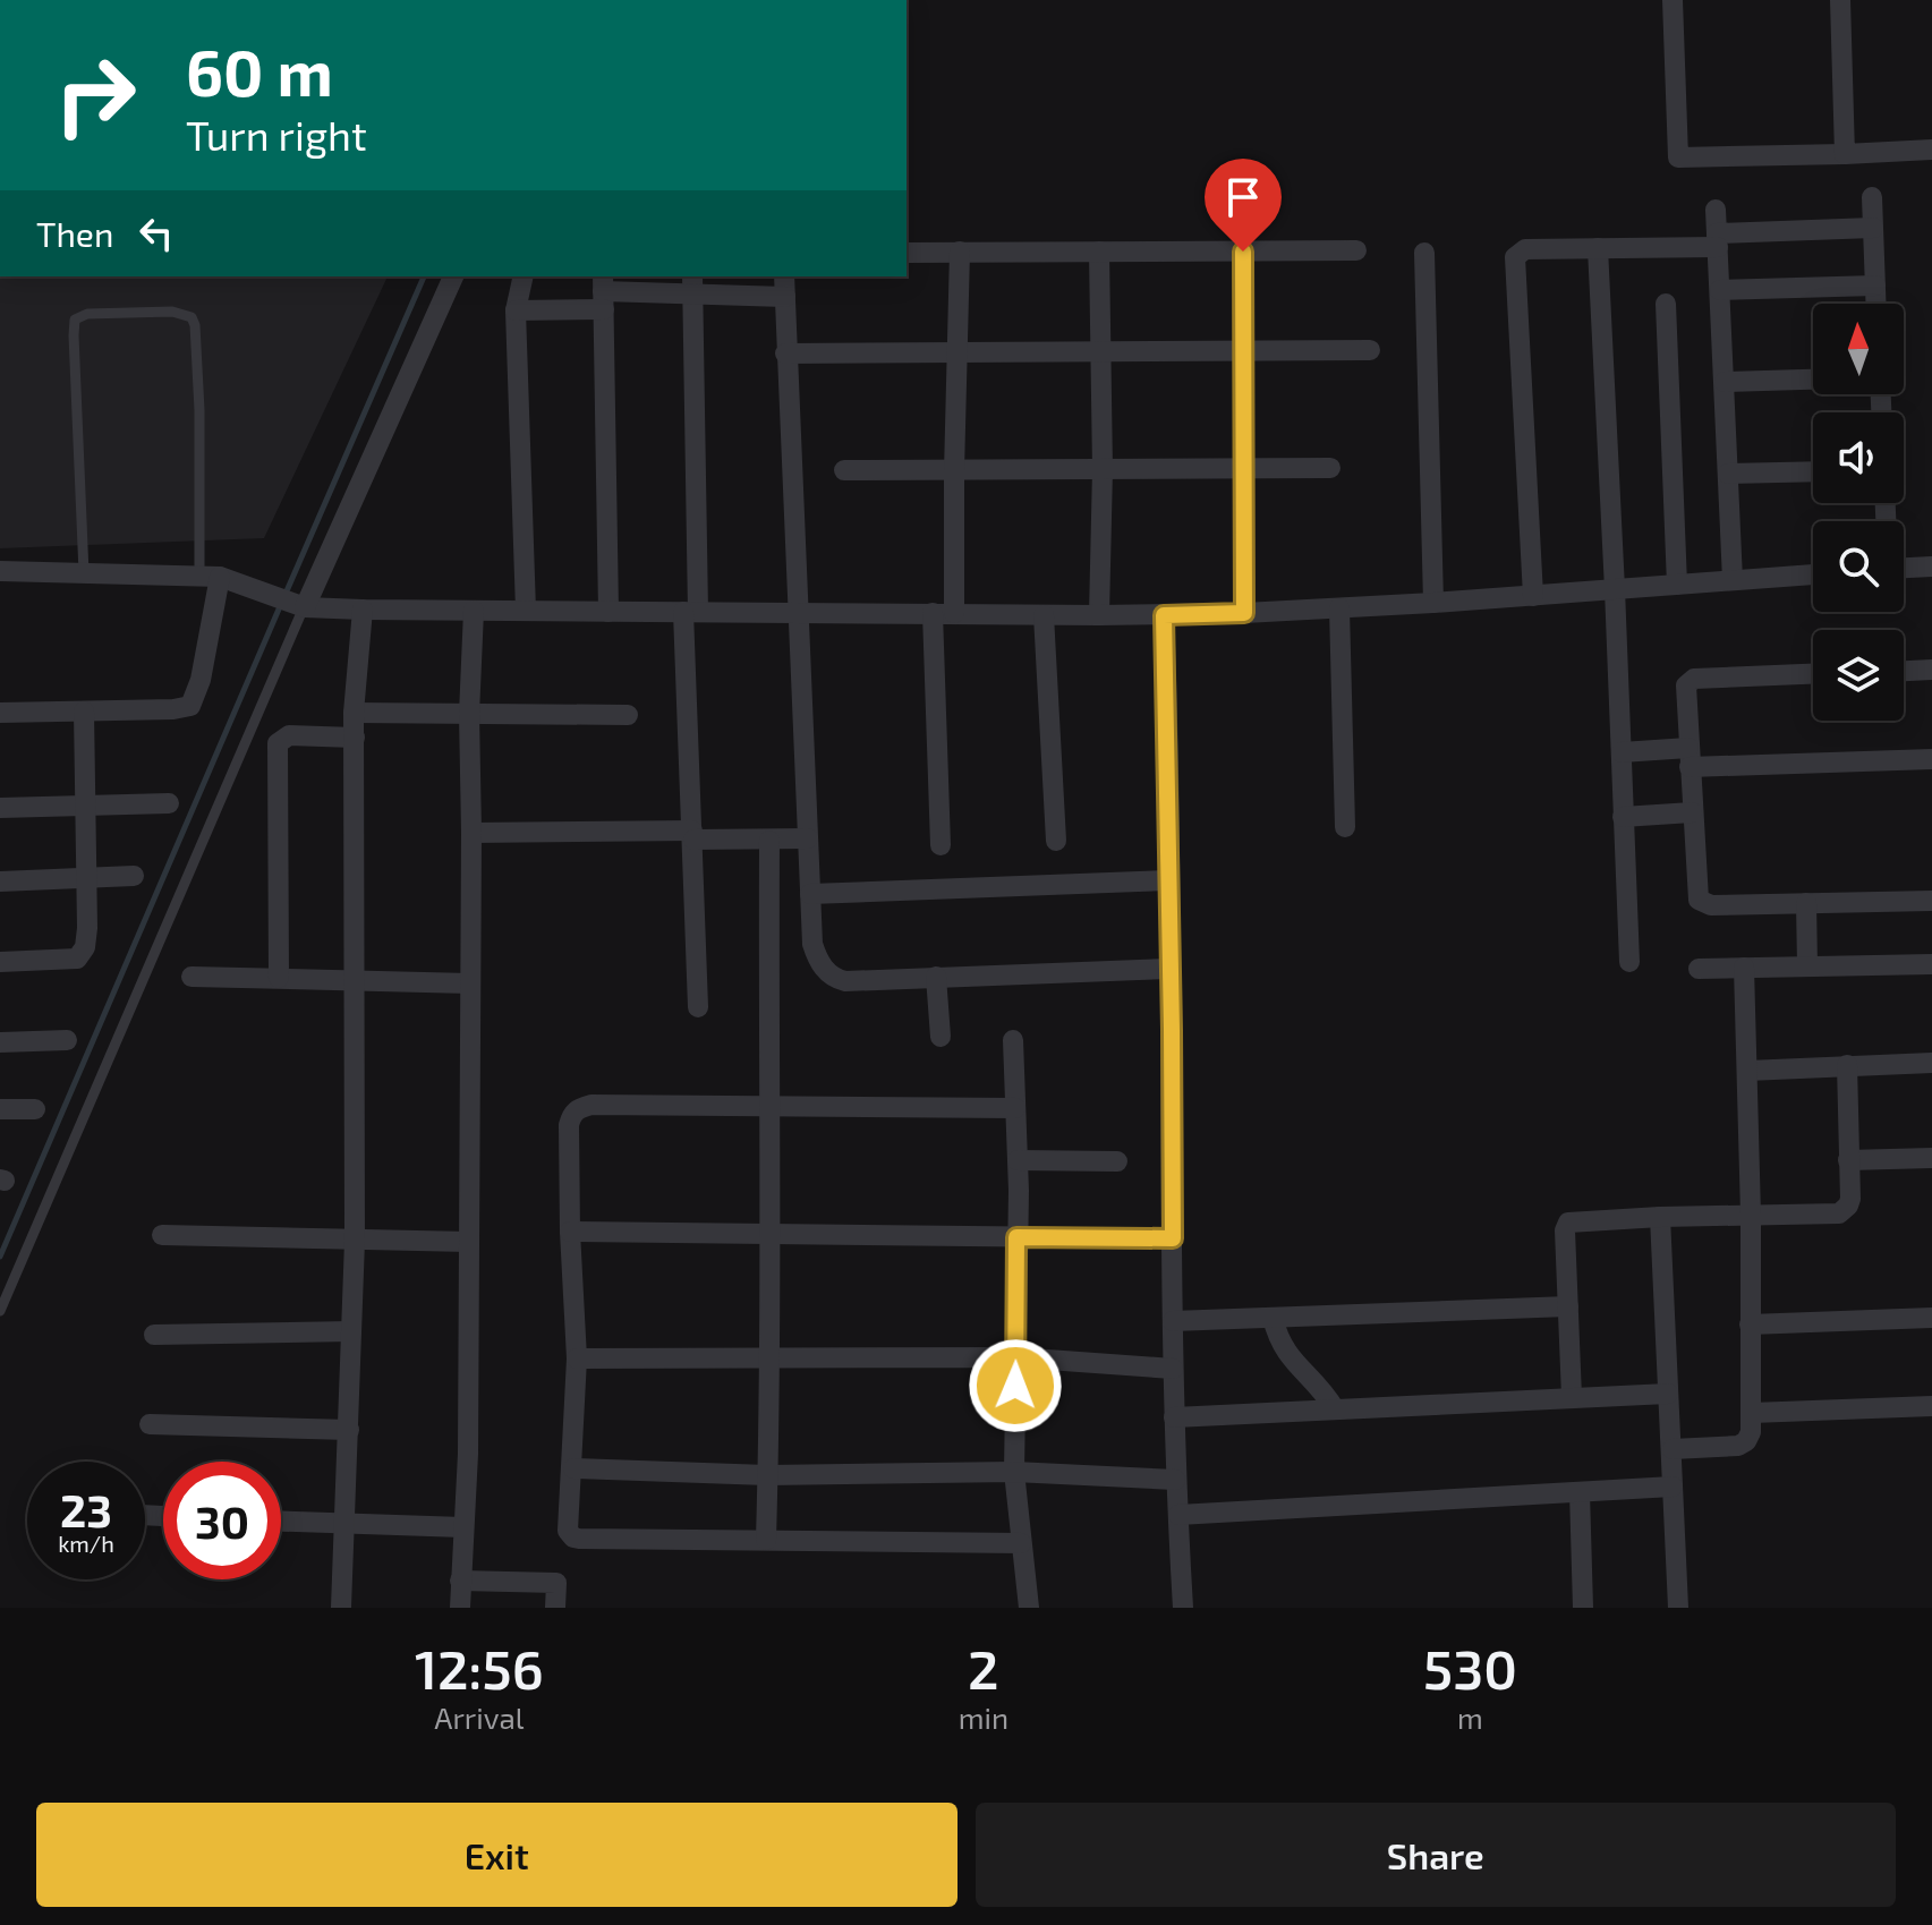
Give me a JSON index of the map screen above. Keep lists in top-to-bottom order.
{
  "north": "top",
  "page": {
    "turn": ["60 m", "Turn right"],
    "then": "Then",
    "speed": "23 km/h",
    "limit": "30",
    "eta": [
      "12:56",
      "Arrival",
      "2",
      "min",
      "530",
      "m"
    ],
    "buttons": ["Exit", "Share"]
  }
}
